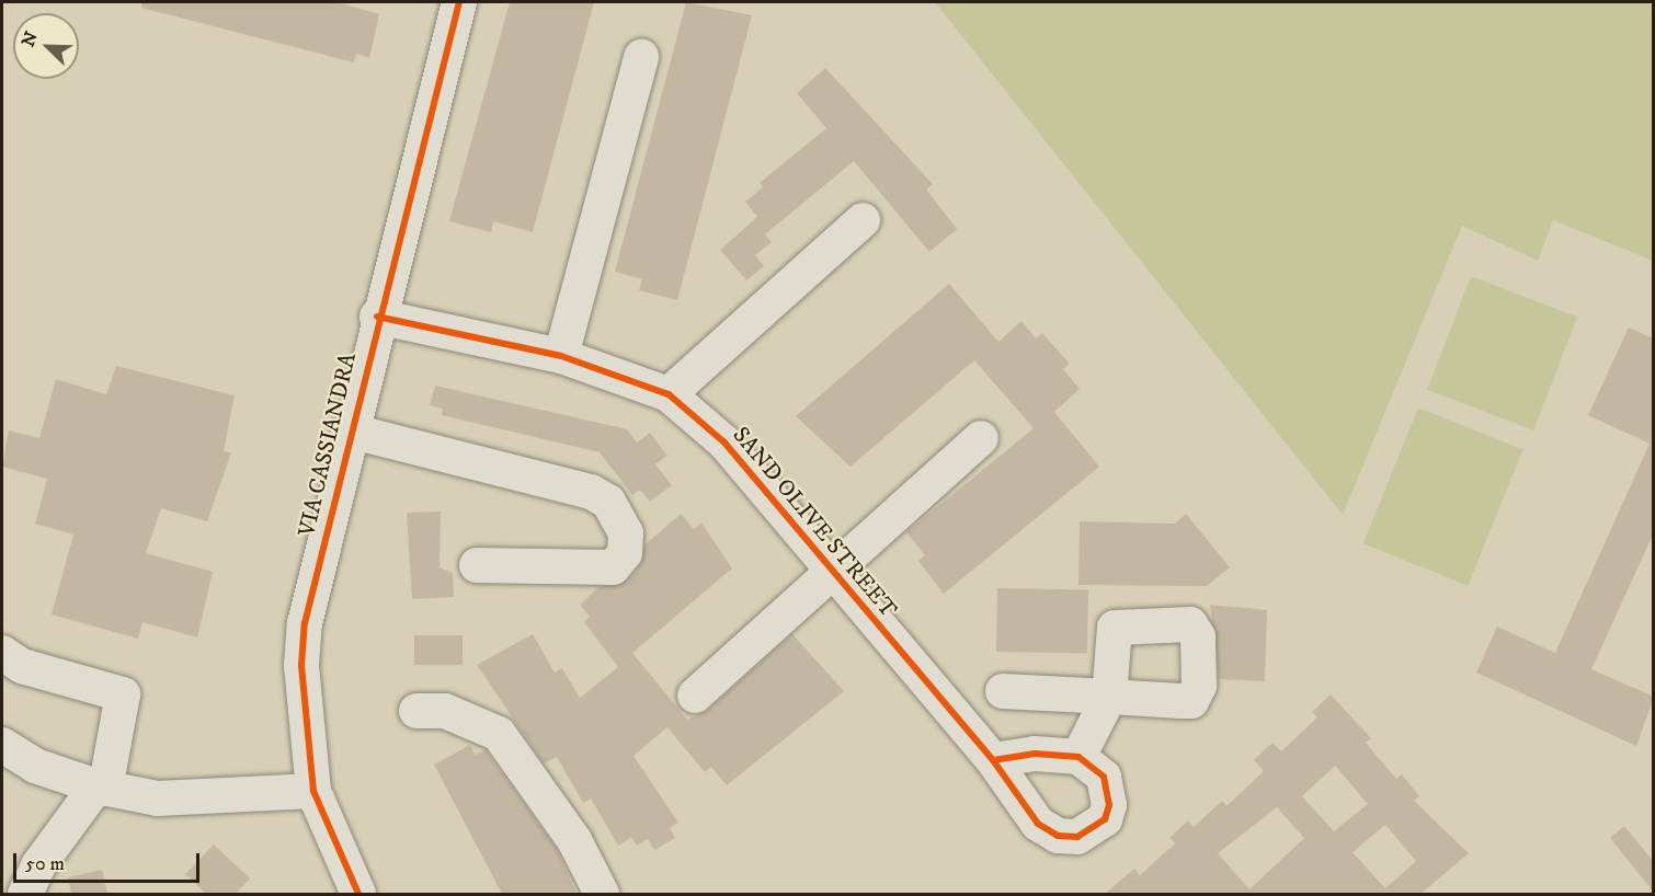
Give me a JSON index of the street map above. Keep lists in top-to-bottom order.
{
  "streets": {
    "street": ["VIA CASSIANDRA", "SAND OLIVE STREET"]
  },
  "crossings": [
    ["VIA CASSIANDRA", "SAND OLIVE STREET"]
  ],
  "scale_bar": "50 m",
  "north": "top left"
}
